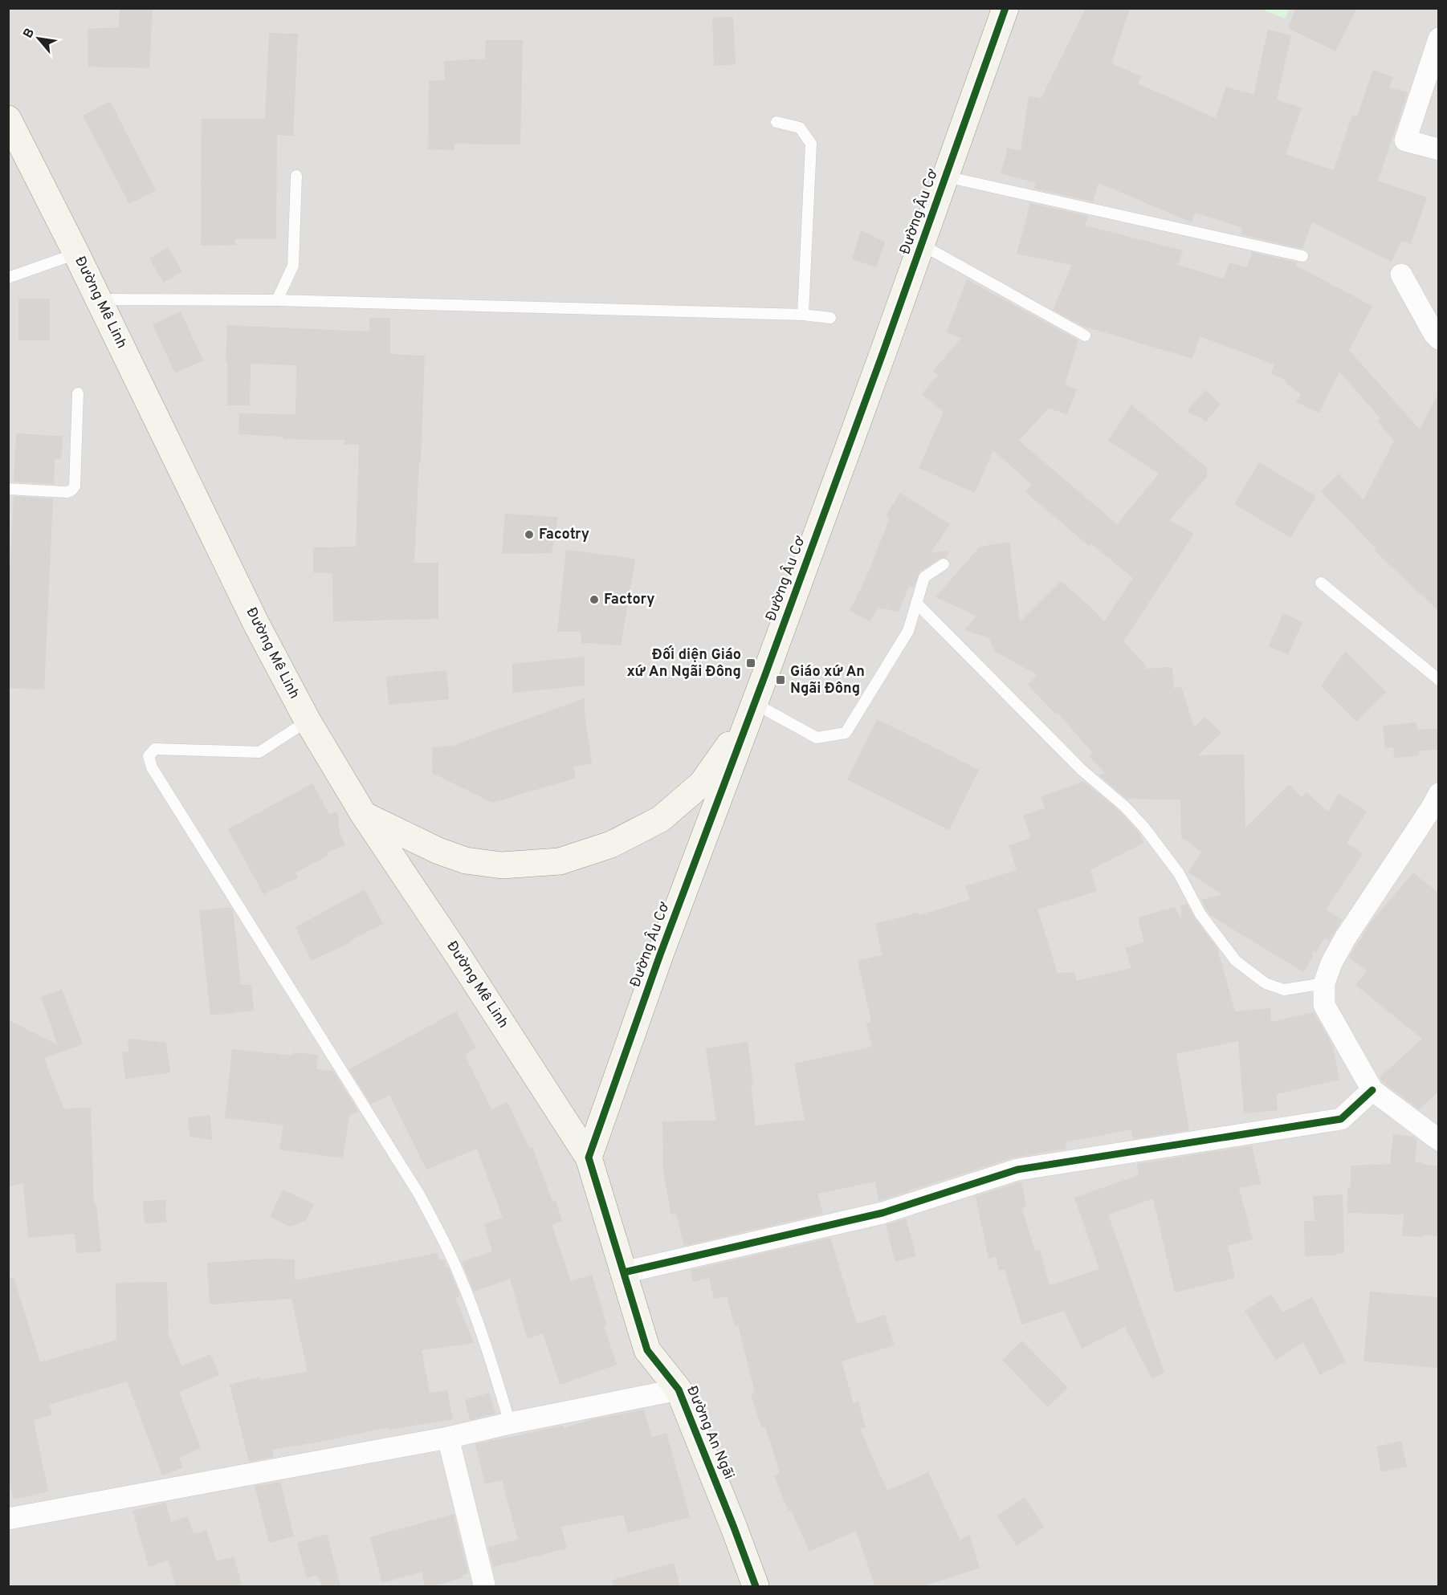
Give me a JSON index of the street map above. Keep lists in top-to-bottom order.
{
  "streets": {
    "main road": ["Đường Âu Cơ", "Đường Mê Linh", "Đường An Ngãi"]
  },
  "crossings": [
    ["Đường Âu Cơ", "Đường Mê Linh"],
    ["Đường Âu Cơ", "Đường An Ngãi"],
    ["Đường Mê Linh", "Đường An Ngãi"]
  ],
  "places": {
    "other": ["Facotry", "Factory"],
    "transit": ["Đối diện Giáo xứ An Ngãi Đông", "Giáo xứ An Ngãi Đông"]
  },
  "north": "top left"
}
